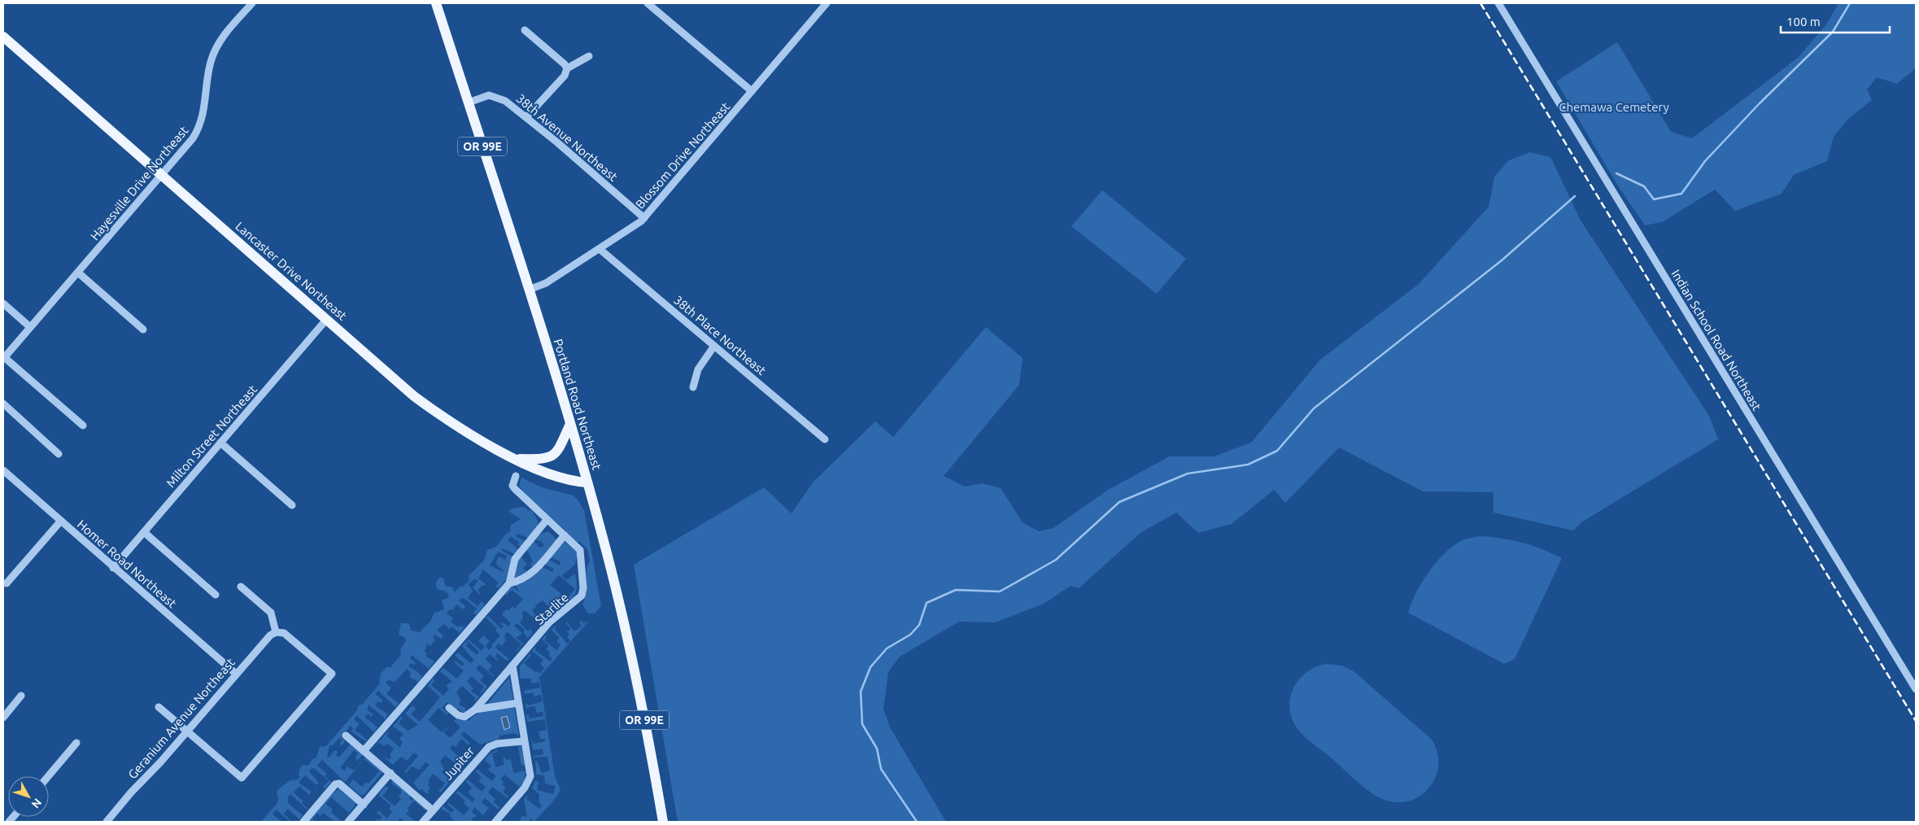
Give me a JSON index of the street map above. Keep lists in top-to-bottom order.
{
  "streets": {
    "main road": ["OR 99E", "Lancaster Drive Northeast", "Portland Road Northeast"],
    "street": [
      "38th Avenue Northeast",
      "Blossom Drive Northeast",
      "Hayesville Drive Northeast",
      "38th Place Northeast",
      "Indian School Road Northeast",
      "Milton Street Northeast",
      "Homer Road Northeast",
      "Starlite",
      "Geranium Avenue Northeast",
      "Jupiter"
    ]
  },
  "crossings": [
    ["38th Avenue Northeast", "Blossom Drive Northeast"],
    ["38th Avenue Northeast", "Portland Road Northeast"],
    ["Blossom Drive Northeast", "38th Place Northeast"],
    ["Blossom Drive Northeast", "Portland Road Northeast"],
    ["Hayesville Drive Northeast", "Lancaster Drive Northeast"],
    ["Lancaster Drive Northeast", "Portland Road Northeast"],
    ["Lancaster Drive Northeast", "Milton Street Northeast"],
    ["Milton Street Northeast", "Homer Road Northeast"],
    ["Homer Road Northeast", "Geranium Avenue Northeast"]
  ],
  "parks": ["Chemawa Cemetery"],
  "scale_bar": "100 m",
  "north": "bottom right"
}
